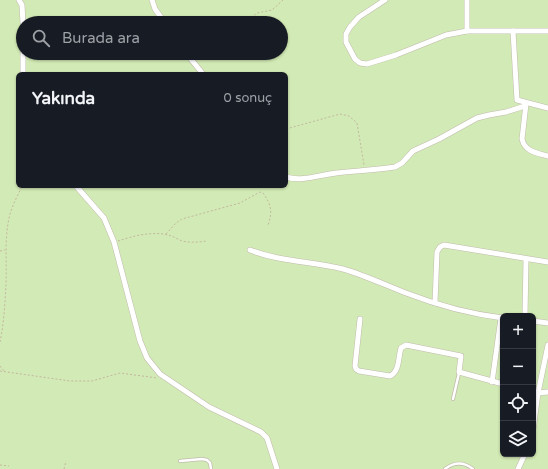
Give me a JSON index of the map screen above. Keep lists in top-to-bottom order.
{
  "page": {
    "search": "Burada ara",
    "heading": ["Yakında", "0 sonuç"],
    "map_buttons": ["+", "−"]
  }
}
